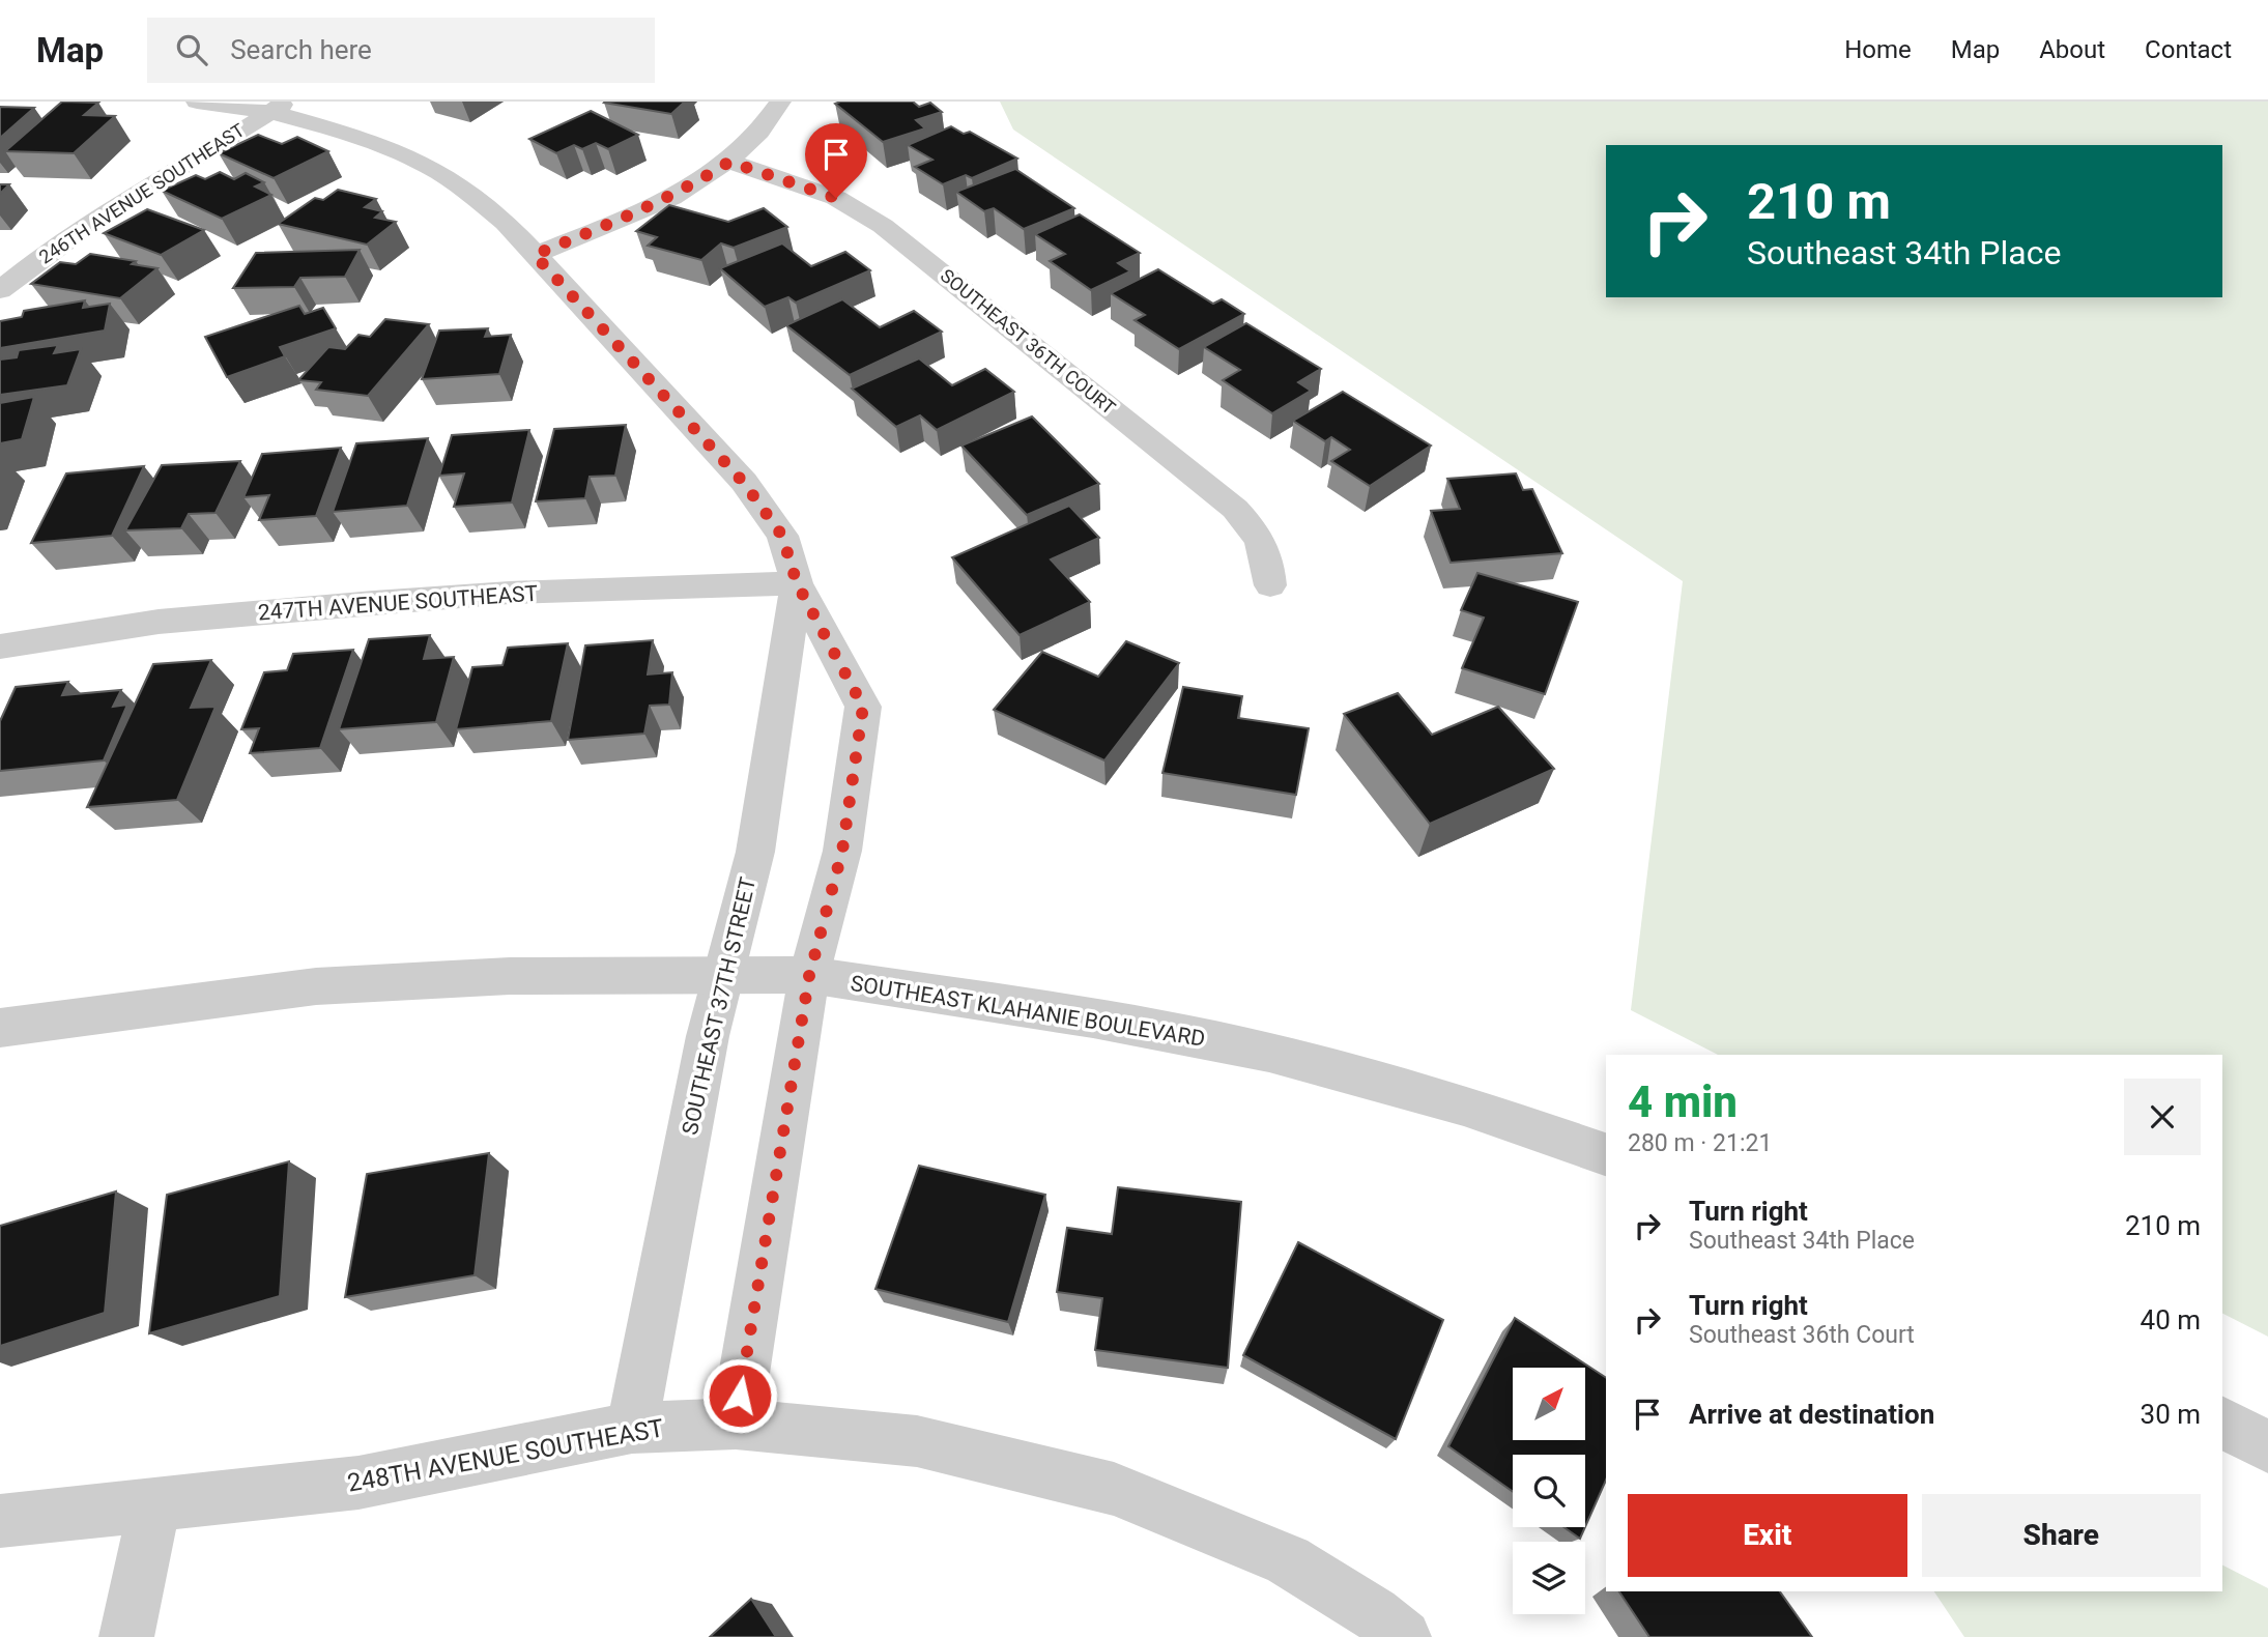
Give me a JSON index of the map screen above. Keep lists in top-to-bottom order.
{
  "streets": {
    "street": [
      "246TH AVENUE SOUTHEAST",
      "SOUTHEAST 36TH COURT",
      "247TH AVENUE SOUTHEAST",
      "SOUTHEAST 37TH STREET",
      "SOUTHEAST KLAHANIE BOULEVARD",
      "248TH AVENUE SOUTHEAST"
    ]
  },
  "crossings": [
    ["246TH AVENUE SOUTHEAST", "SOUTHEAST 37TH STREET"],
    ["247TH AVENUE SOUTHEAST", "SOUTHEAST 37TH STREET"],
    ["SOUTHEAST 37TH STREET", "SOUTHEAST KLAHANIE BOULEVARD"],
    ["SOUTHEAST 37TH STREET", "248TH AVENUE SOUTHEAST"]
  ],
  "north": "top right",
  "page": {
    "header": "Map",
    "search": "Search here",
    "nav": [
      "Home",
      "Map",
      "About",
      "Contact"
    ],
    "turn": ["210 m", "Southeast 34th Place"],
    "heading": ["4 min", "280 m · 21:21"],
    "list": [
      {
        "name": "Turn right",
        "note": "Southeast 34th Place",
        "value": "210 m"
      },
      {
        "name": "Turn right",
        "note": "Southeast 36th Court",
        "value": "40 m"
      },
      {
        "name": "Arrive at destination",
        "value": "30 m"
      }
    ],
    "buttons": ["Exit", "Share"]
  }
}
